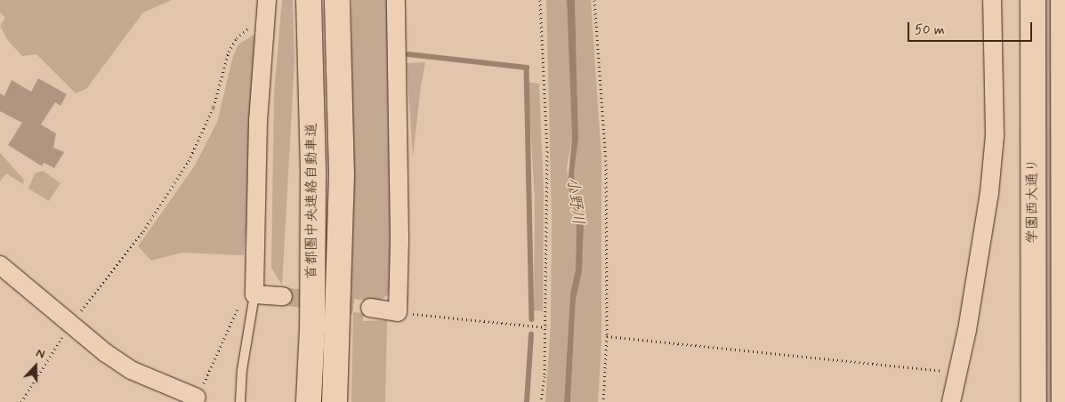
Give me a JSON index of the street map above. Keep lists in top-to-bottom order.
{
  "streets": {
    "main road": ["首都圏中央連絡自動車道", "学園西大通り"]
  },
  "water": ["小野川"],
  "scale_bar": "50 m",
  "north": "top"
}
